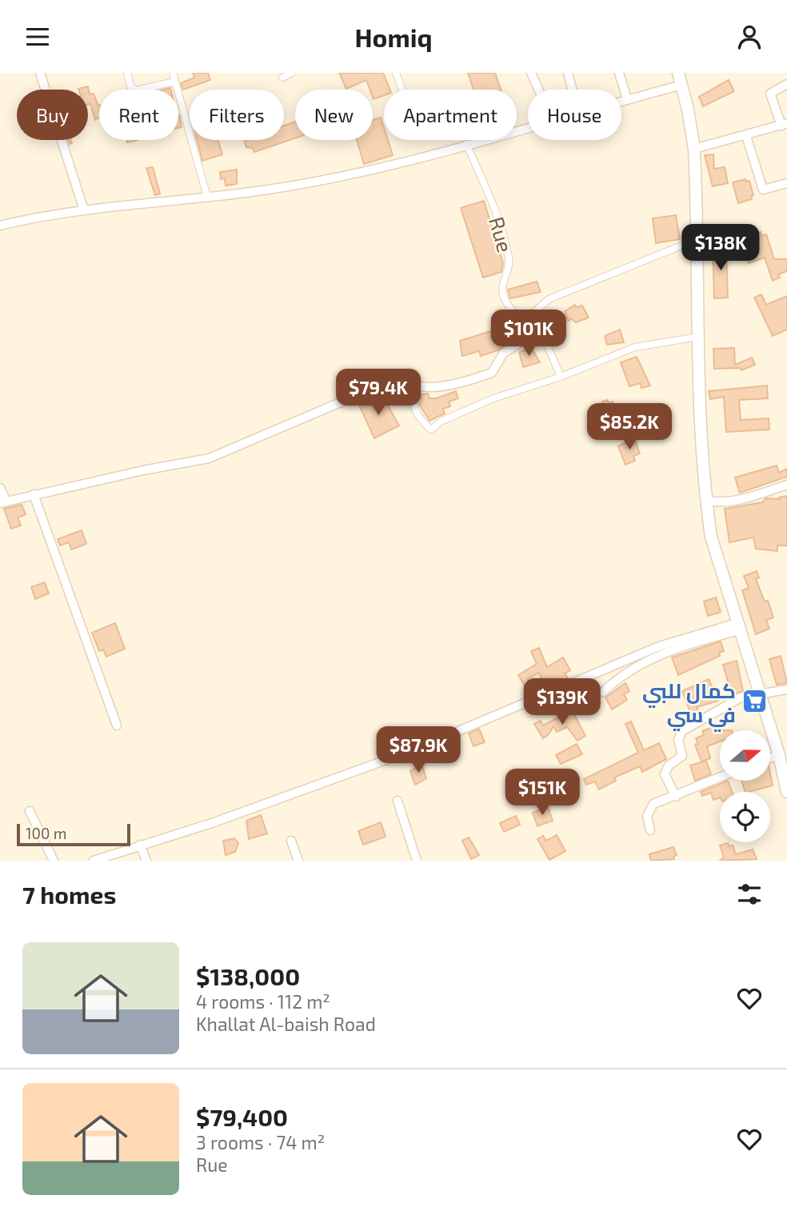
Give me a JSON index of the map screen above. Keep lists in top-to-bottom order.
{
  "streets": {
    "street": ["Rue"]
  },
  "places": {
    "supermarket": ["كمال للبي في سي"]
  },
  "scale_bar": "100 m",
  "north": "right",
  "page": {
    "header": "Homiq",
    "chip": [
      "Buy",
      "Rent",
      "Filters",
      "New",
      "Apartment",
      "House"
    ],
    "price": [
      "$138K",
      "$101K",
      "$79.4K",
      "$85.2K",
      "$139K",
      "$87.9K",
      "$151K"
    ],
    "scale": "100 m",
    "heading": "7 homes",
    "list": [
      {
        "name": "$138,000",
        "note": "4 rooms · 112 m² · Khallat Al-baish Road"
      },
      {
        "name": "$79,400",
        "note": "3 rooms · 74 m² · Rue"
      }
    ]
  }
}
